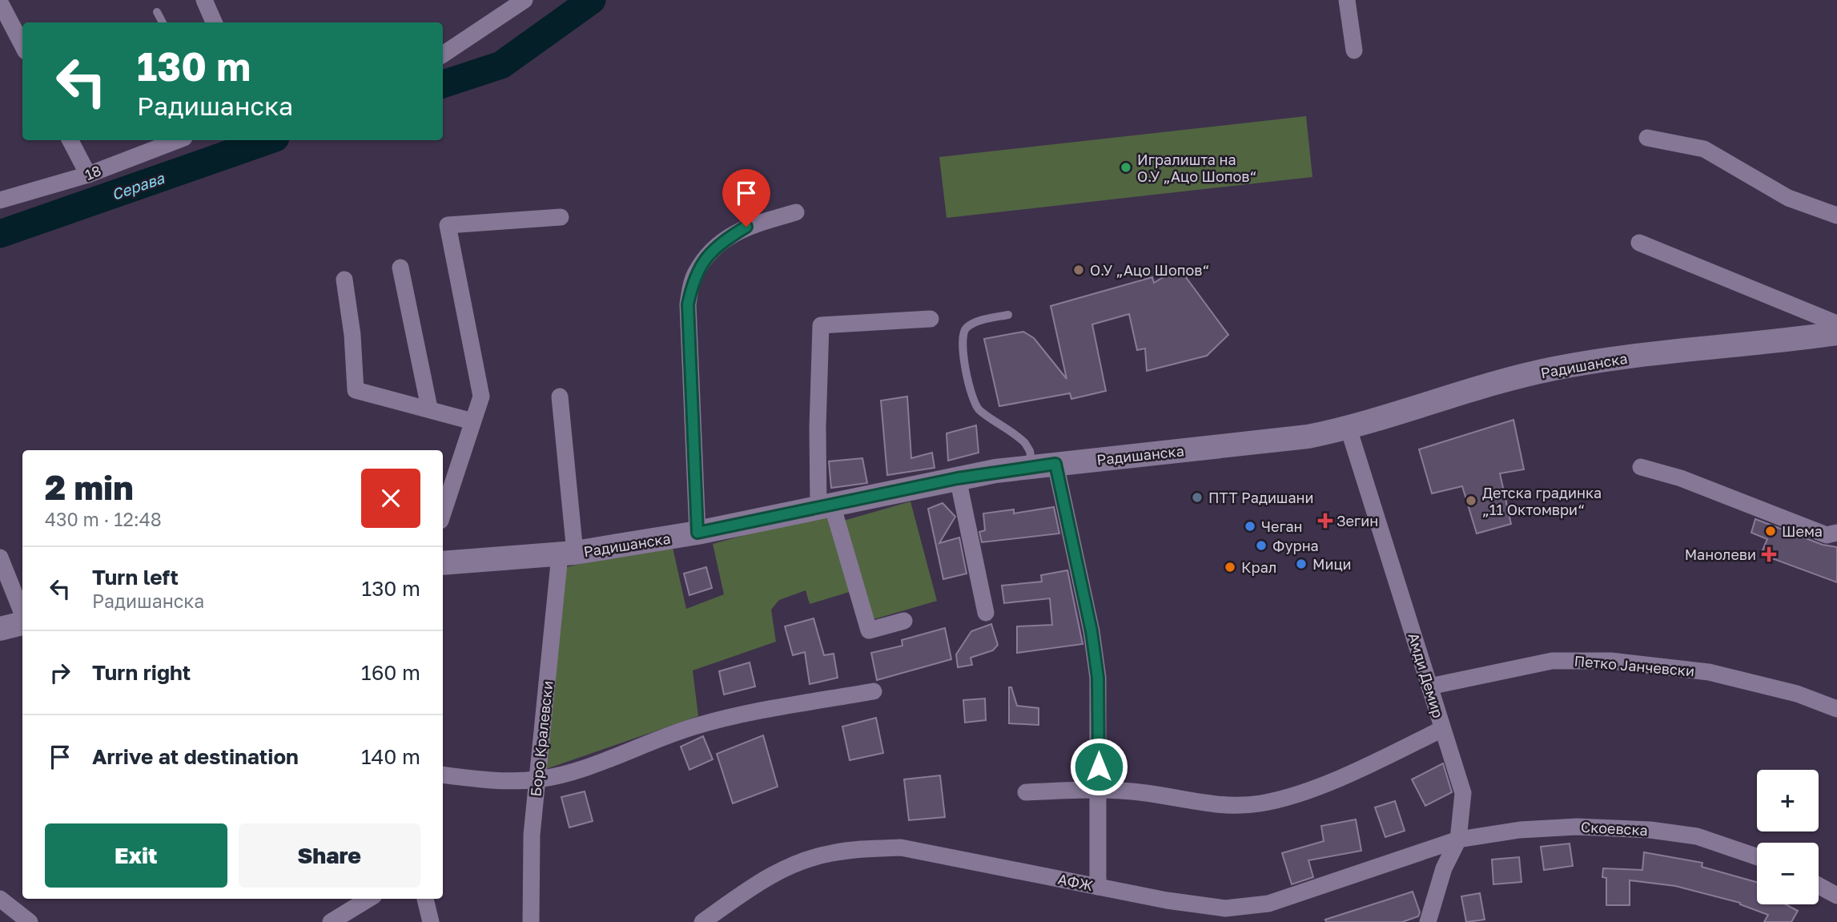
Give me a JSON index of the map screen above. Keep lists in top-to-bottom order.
{
  "streets": {
    "street": [
      "18",
      "Радишанска",
      "Петко Јанчевски",
      "Амди Демир",
      "Боро Кралевски",
      "Скоевска",
      "АФЖ"
    ]
  },
  "crossings": [
    ["Радишанска", "Амди Демир"],
    ["Радишанска", "Боро Кралевски"],
    ["Петко Јанчевски", "Амди Демир"],
    ["Амди Демир", "Скоевска"],
    ["Амди Демир", "АФЖ"],
    ["Скоевска", "АФЖ"]
  ],
  "water": ["Серава"],
  "places": {
    "other": [
      "Игралишта на О.У „Ацо Шопов“",
      "О.У „Ацо Шопов“",
      "ПТТ Радишани",
      "Детска градинка „11 Октомври“",
      "Чеган",
      "Шема",
      "Фурна",
      "Мици",
      "Крал"
    ],
    "health": ["Зегин", "Манолеви"]
  },
  "page": {
    "turn": ["130 m", "Радишанска"],
    "heading": ["2 min", "430 m · 12:48"],
    "list": [
      {
        "name": "Turn left",
        "note": "Радишанска",
        "value": "130 m"
      },
      {
        "name": "Turn right",
        "value": "160 m"
      },
      {
        "name": "Arrive at destination",
        "value": "140 m"
      }
    ],
    "map_buttons": ["+", "−"],
    "buttons": ["Exit", "Share"]
  }
}
